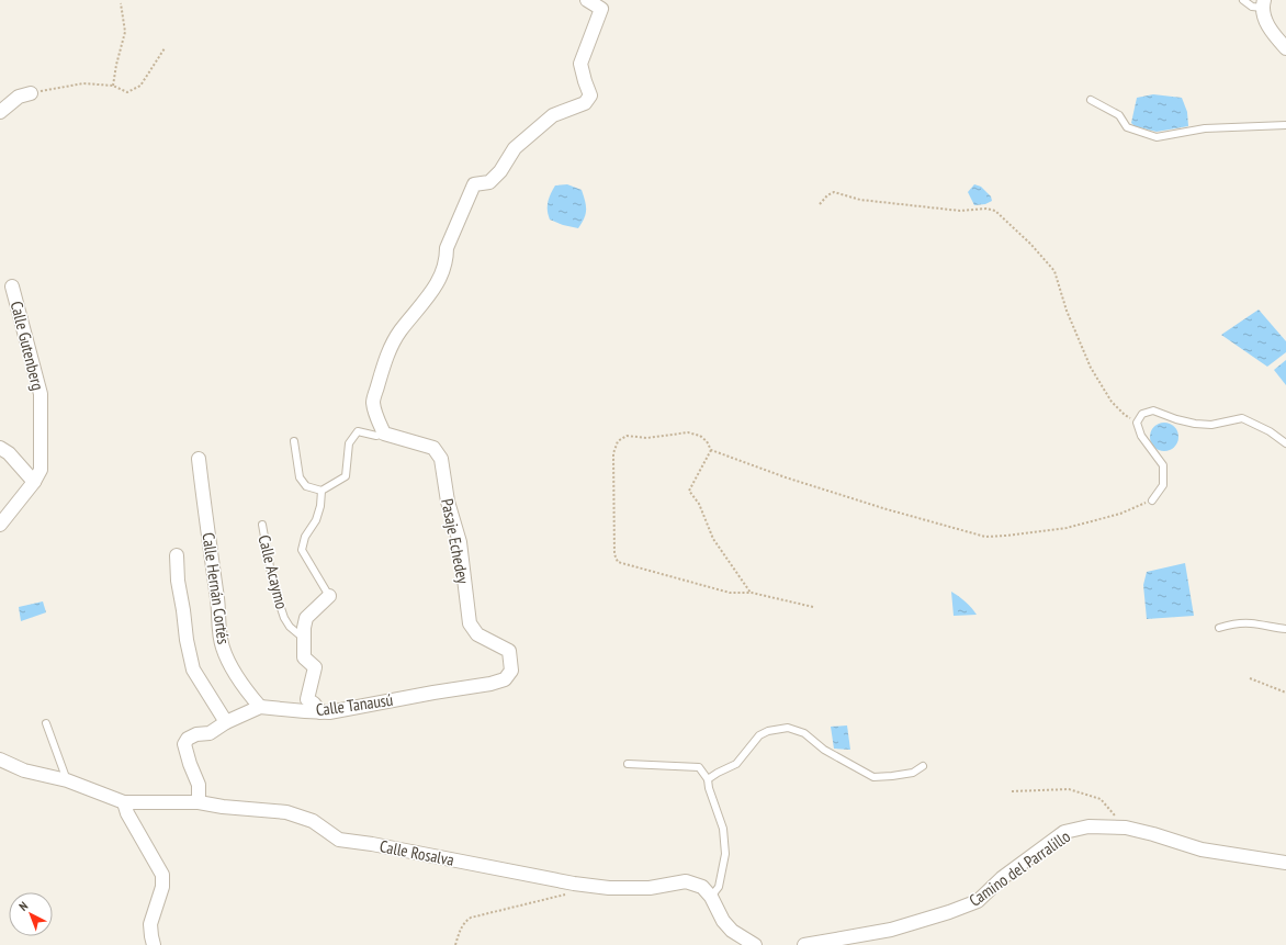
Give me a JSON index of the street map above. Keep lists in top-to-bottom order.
{
  "streets": {
    "street": [
      "Calle Gutenberg",
      "Pasaje Echedey",
      "Calle Hernán Cortés",
      "Calle Tanausú",
      "Calle Rosalva",
      "Camino del Parralillo"
    ],
    "lane": ["Calle Acaymo"]
  },
  "crossings": [
    ["Pasaje Echedey", "Calle Tanausú"],
    ["Calle Hernán Cortés", "Calle Tanausú"],
    ["Calle Tanausú", "Calle Rosalva"]
  ],
  "north": "top left"
}
